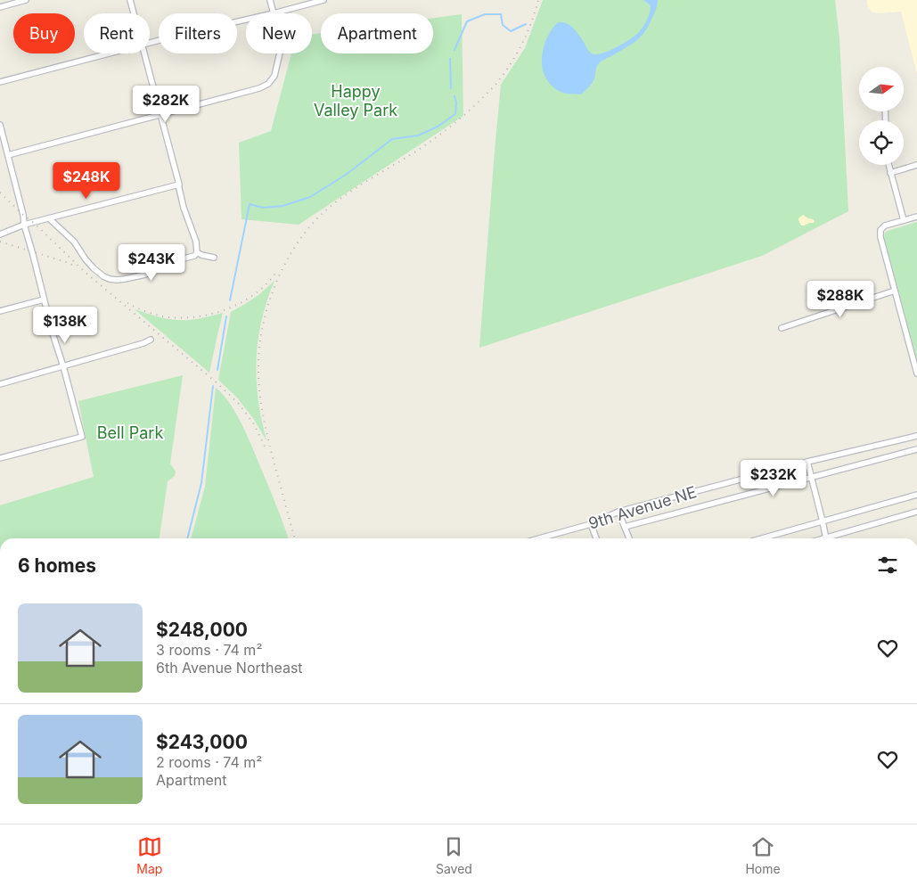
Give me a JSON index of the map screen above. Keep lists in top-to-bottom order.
{
  "streets": {
    "street": ["9th Avenue NE"]
  },
  "parks": ["Happy Valley Park", "Bell Park"],
  "north": "right",
  "page": {
    "chip": [
      "Buy",
      "Rent",
      "Filters",
      "New",
      "Apartment"
    ],
    "price": [
      "$282K",
      "$248K",
      "$243K",
      "$288K",
      "$138K",
      "$232K"
    ],
    "heading": "6 homes",
    "list": [
      {
        "name": "$248,000",
        "note": "3 rooms · 74 m² · 6th Avenue Northeast"
      },
      {
        "name": "$243,000",
        "note": "2 rooms · 74 m² · Apartment"
      }
    ],
    "tabs": ["Map", "Saved", "Home"]
  }
}
